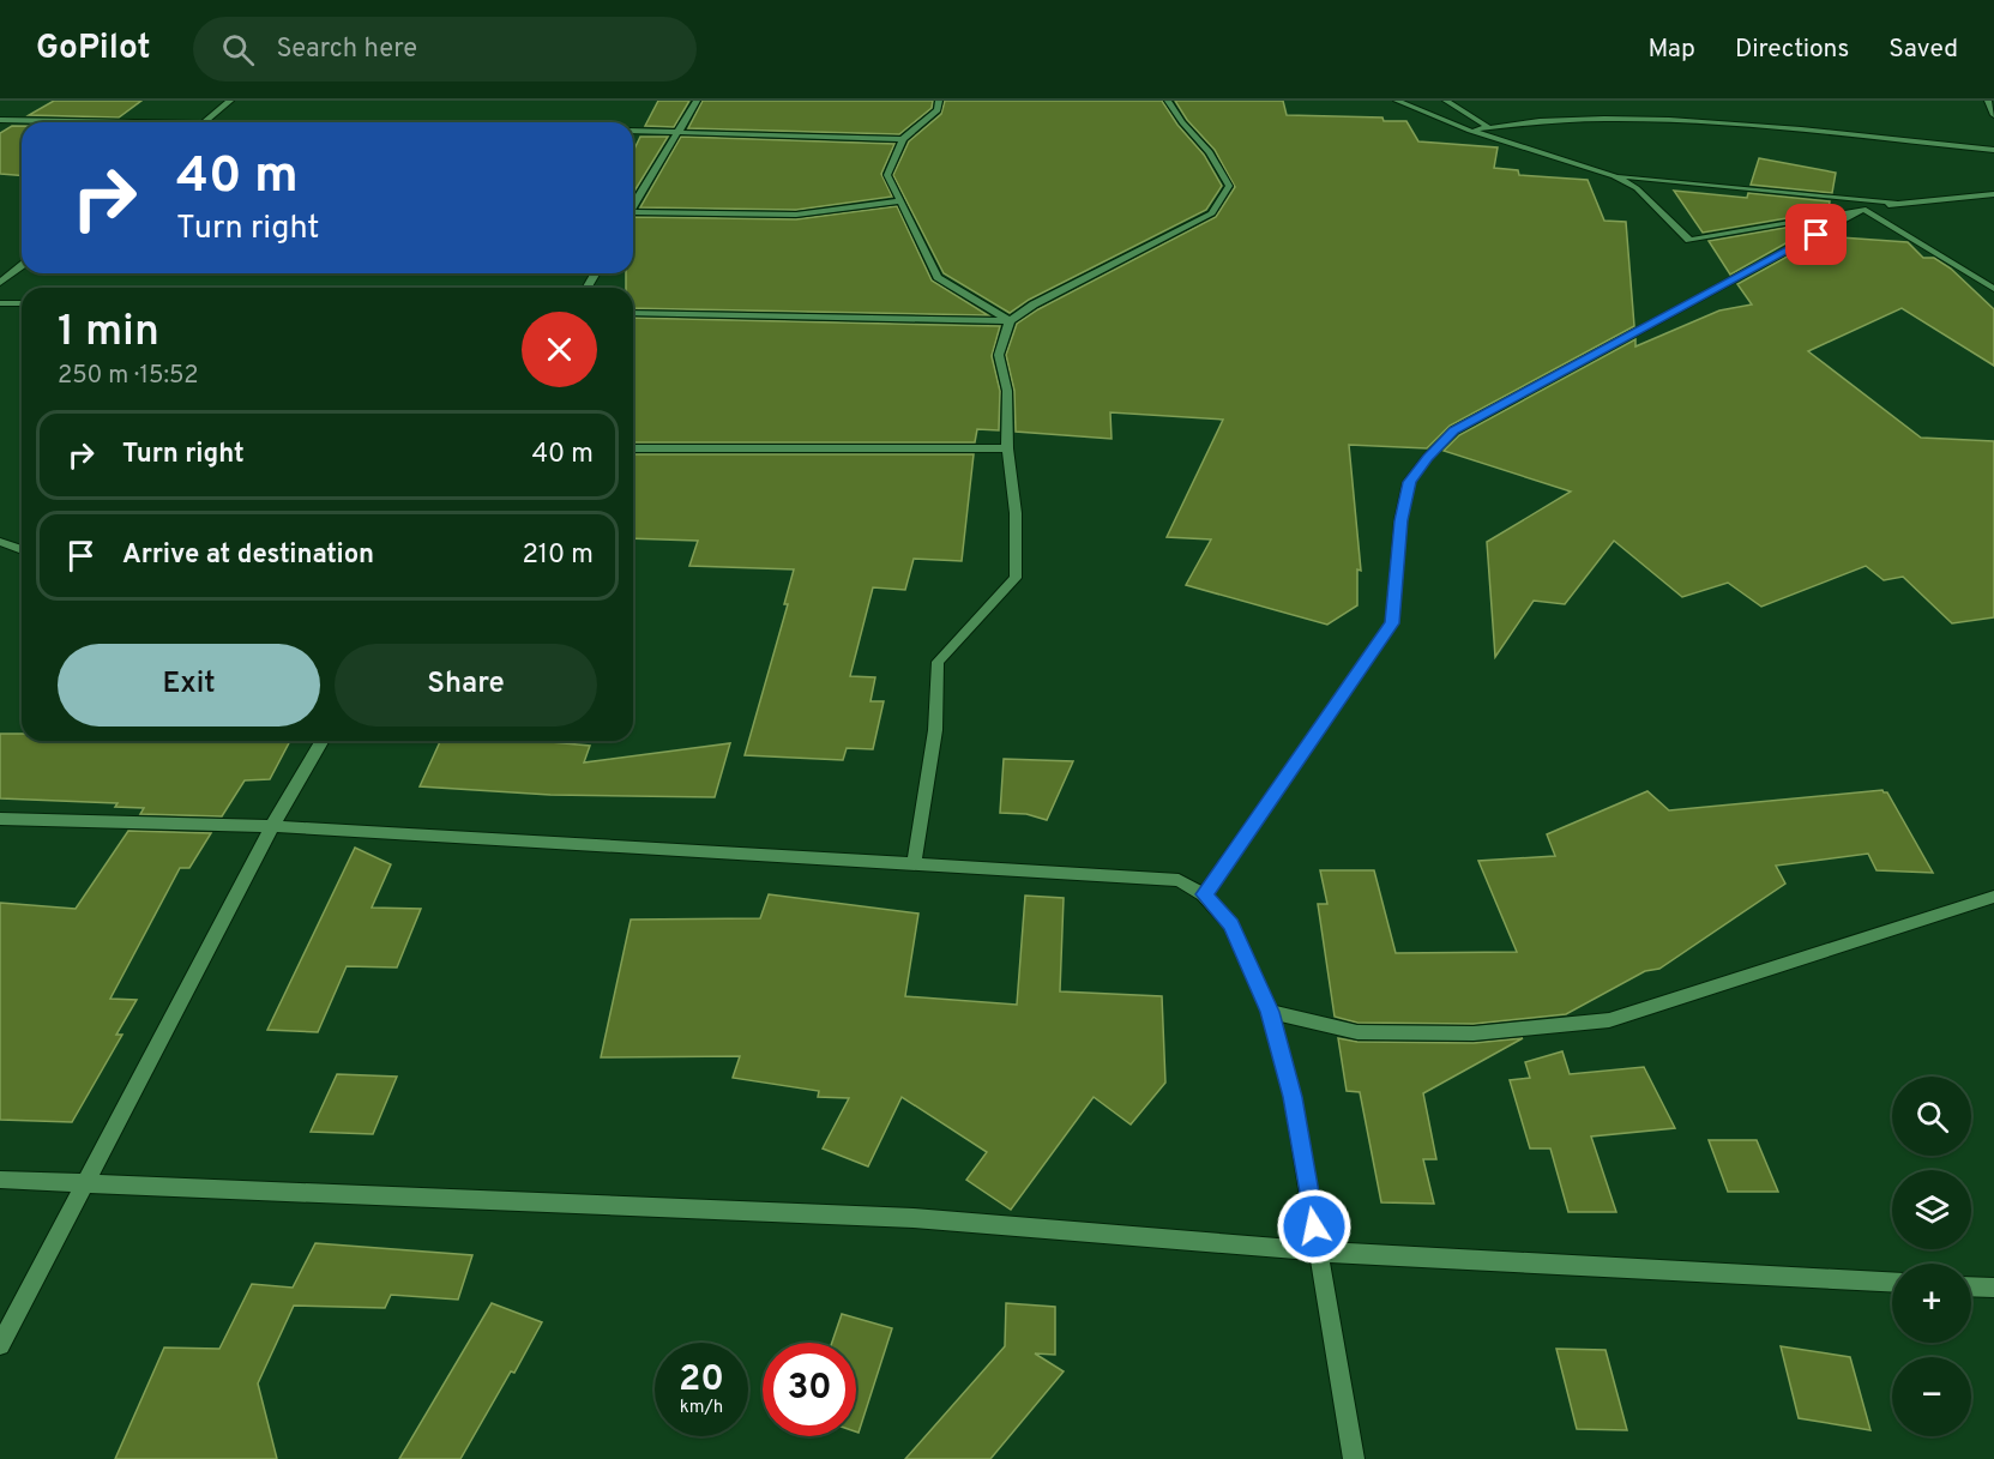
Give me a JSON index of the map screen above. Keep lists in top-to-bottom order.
{
  "page": {
    "header": "GoPilot",
    "search": "Search here",
    "nav": ["Map", "Directions", "Saved"],
    "turn": ["40 m", "Turn right"],
    "heading": ["1 min", "250 m · 15:52"],
    "list": [
      {
        "name": "Turn right",
        "value": "40 m"
      },
      {
        "name": "Arrive at destination",
        "value": "210 m"
      }
    ],
    "buttons": ["Exit", "Share"],
    "map_buttons": ["+", "−"],
    "speed": "20 km/h",
    "limit": "30"
  }
}
